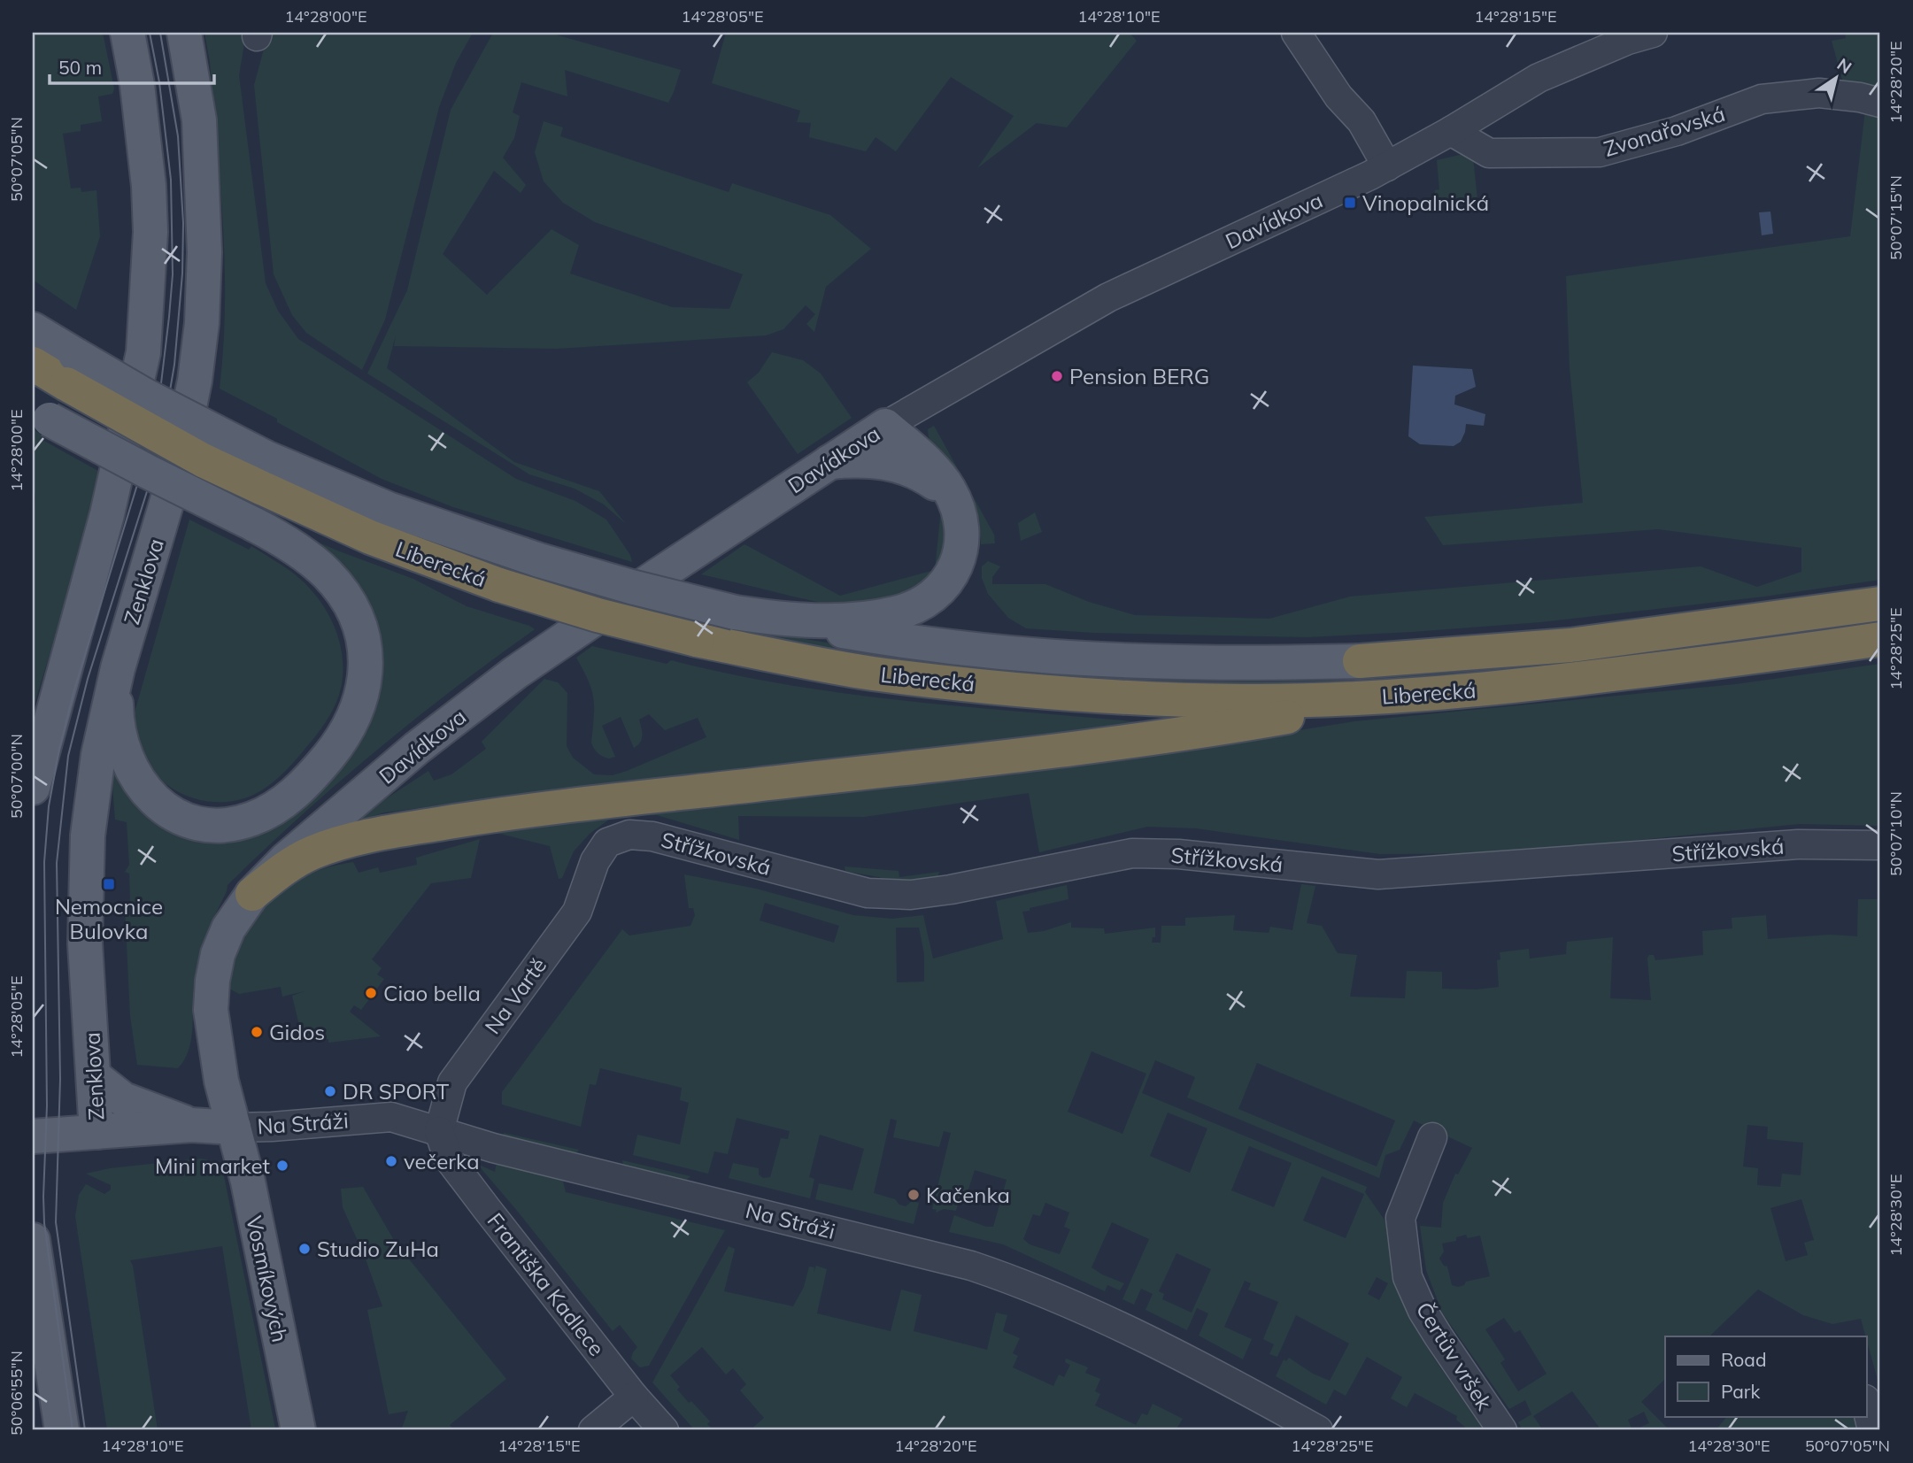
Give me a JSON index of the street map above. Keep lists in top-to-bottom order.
{
  "streets": {
    "highway": ["Liberecká"],
    "main road": ["Davídkova", "Zenklova", "Vosmíkových"],
    "street": [
      "Zvonařovská",
      "Střížkovská",
      "Na Vartě",
      "Na Stráži",
      "Františka Kadlece",
      "Čertův vršek"
    ]
  },
  "crossings": [
    ["Zvonařovská", "Davídkova"],
    ["Davídkova", "Vosmíkových"],
    ["Střížkovská", "Na Vartě"],
    ["Na Vartě", "Na Stráži"],
    ["Na Vartě", "Františka Kadlece"],
    ["Na Stráži", "Vosmíkových"],
    ["Na Stráži", "Františka Kadlece"]
  ],
  "places": {
    "transit": ["Vinopalnická", "Nemocnice Bulovka"],
    "other": [
      "Pension BERG",
      "Ciao bella",
      "Gidos",
      "DR SPORT",
      "večerka",
      "Mini market",
      "Kačenka",
      "Studio ZuHa"
    ]
  },
  "legend": ["Road", "Park"],
  "scale_bar": "50 m",
  "north": "top right",
  "coordinates": [
    "14°28'00\"E",
    "14°28'05\"E",
    "14°28'10\"E",
    "14°28'15\"E",
    "14°28'20\"E",
    "50°07'05\"N",
    "50°07'15\"N",
    "14°28'25\"E",
    "50°07'00\"N",
    "50°07'10\"N",
    "14°28'30\"E",
    "50°06'55\"N"
  ]
}
